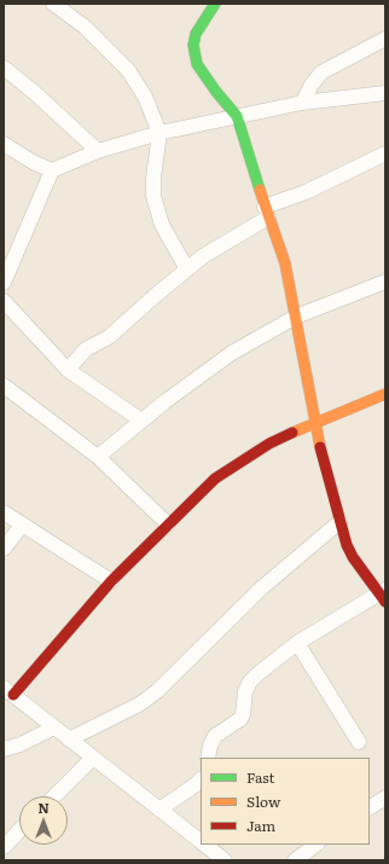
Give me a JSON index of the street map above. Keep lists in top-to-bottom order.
{
  "legend": ["Fast", "Slow", "Jam"],
  "north": "top"
}
